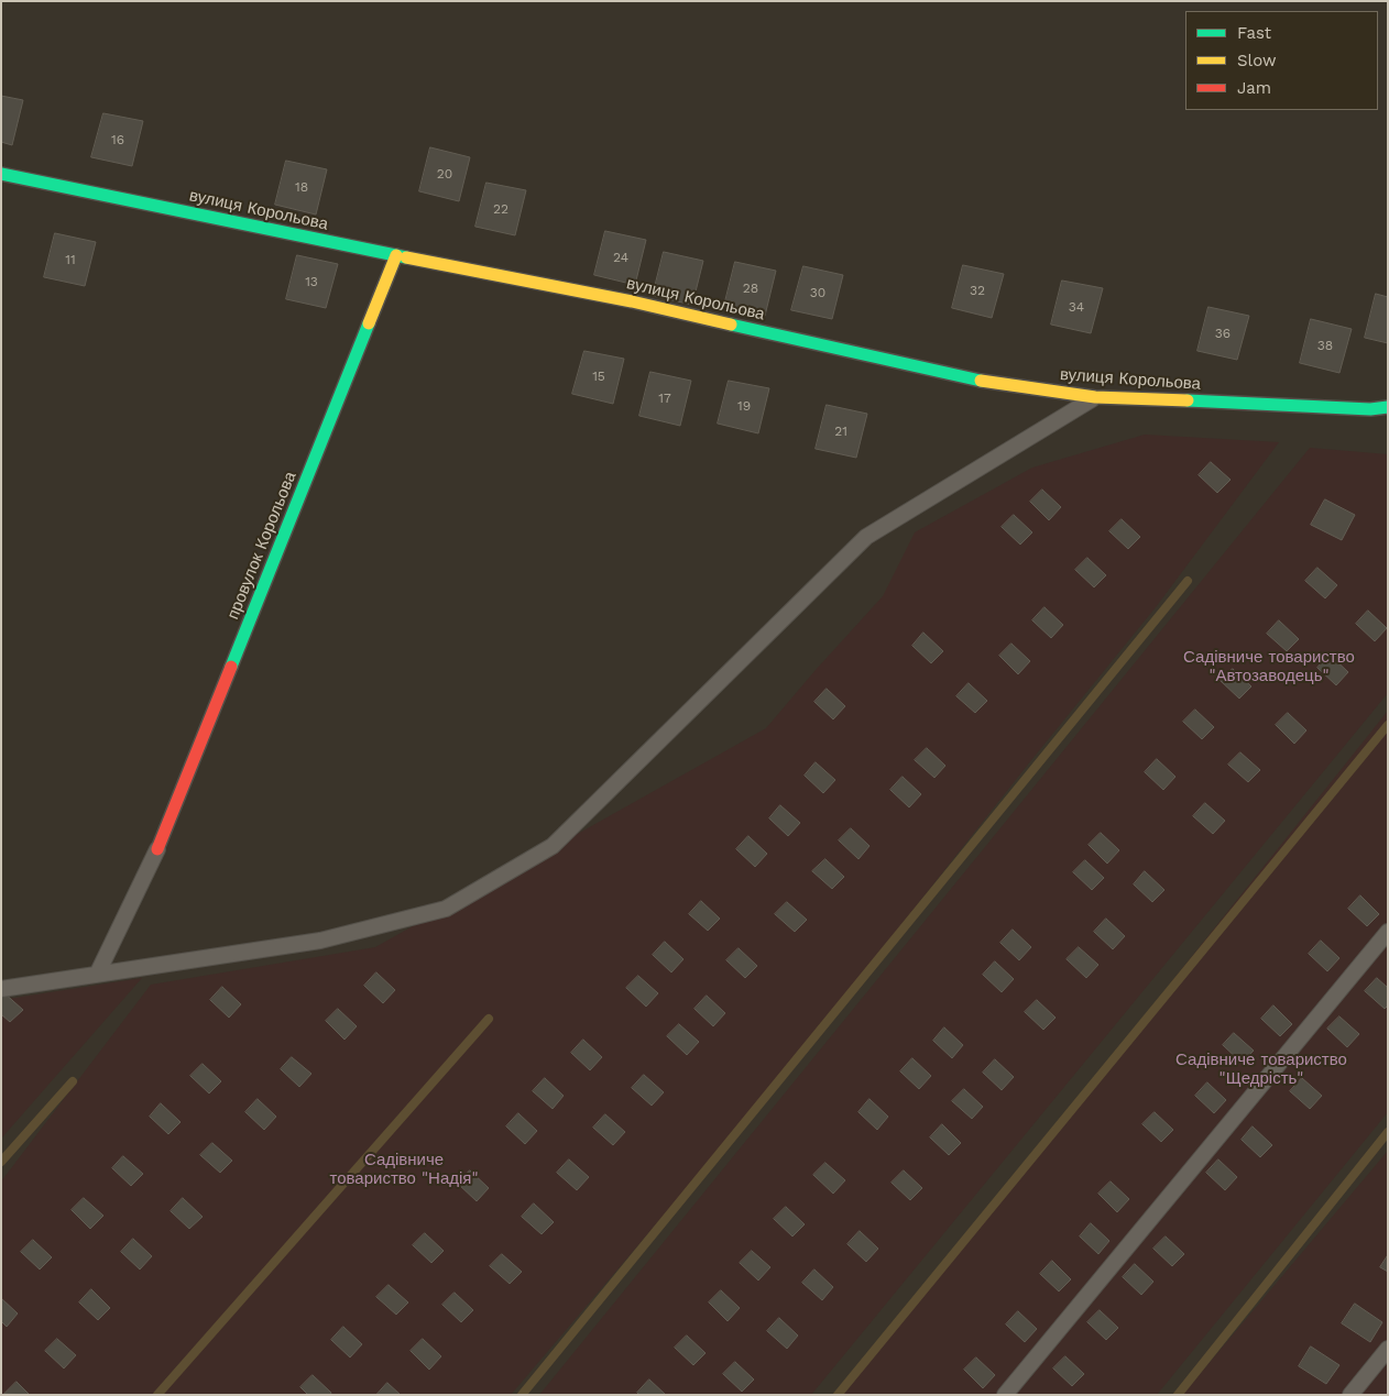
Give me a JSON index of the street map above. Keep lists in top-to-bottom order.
{
  "streets": {
    "street": ["вулиця Корольова", "провулок Корольова"]
  },
  "crossings": [
    ["вулиця Корольова", "провулок Корольова"]
  ],
  "parks": ["Садівниче товариство \"Автозаводець\"", "Садівниче товариство \"Щедрість\"", "Садівниче товариство \"Надія\""],
  "house_numbers": [
    "16",
    "20",
    "18",
    "22",
    "24",
    "11",
    "13",
    "28",
    "32",
    "30",
    "34",
    "36",
    "38",
    "15",
    "17",
    "19",
    "21"
  ],
  "legend": ["Fast", "Slow", "Jam"]
}
